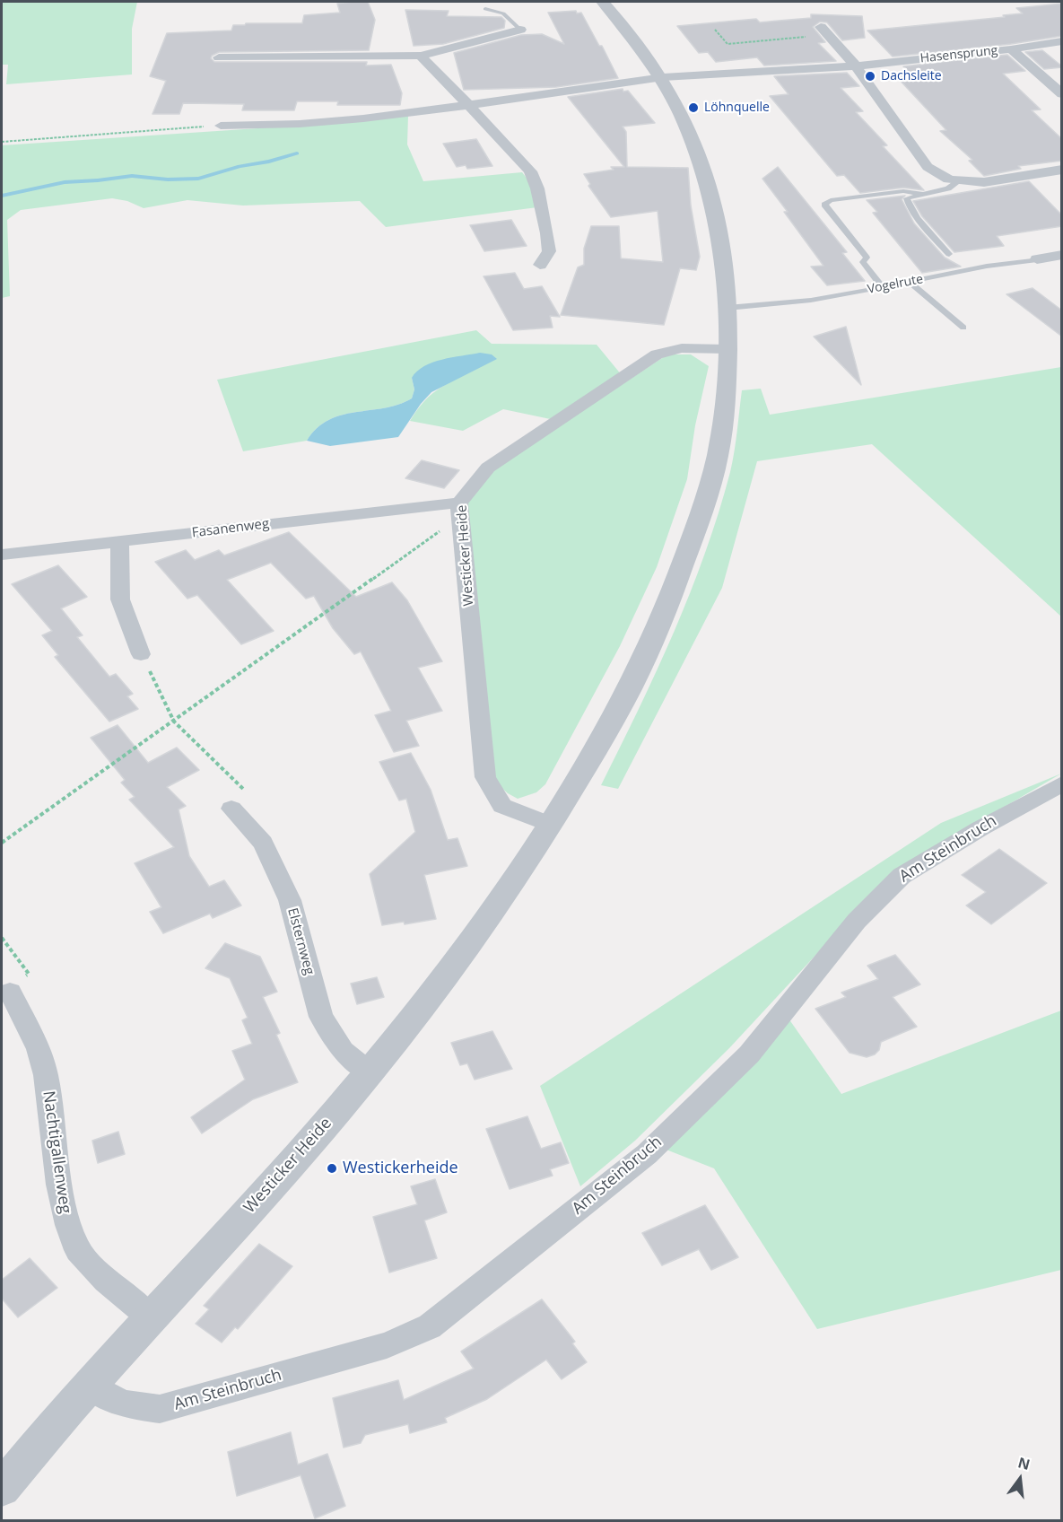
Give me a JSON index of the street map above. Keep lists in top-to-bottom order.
{
  "streets": {
    "street": [
      "Hasensprung",
      "Vogelrute",
      "Fasanenweg",
      "Westicker Heide",
      "Am Steinbruch",
      "Elsternweg",
      "Nachtigallenweg"
    ]
  },
  "crossings": [
    ["Hasensprung", "Westicker Heide"],
    ["Vogelrute", "Westicker Heide"],
    ["Fasanenweg", "Westicker Heide"],
    ["Westicker Heide", "Am Steinbruch"],
    ["Westicker Heide", "Elsternweg"],
    ["Westicker Heide", "Nachtigallenweg"]
  ],
  "places": ["Dachsleite", "Löhnquelle", "Westickerheide"],
  "north": "top"
}
